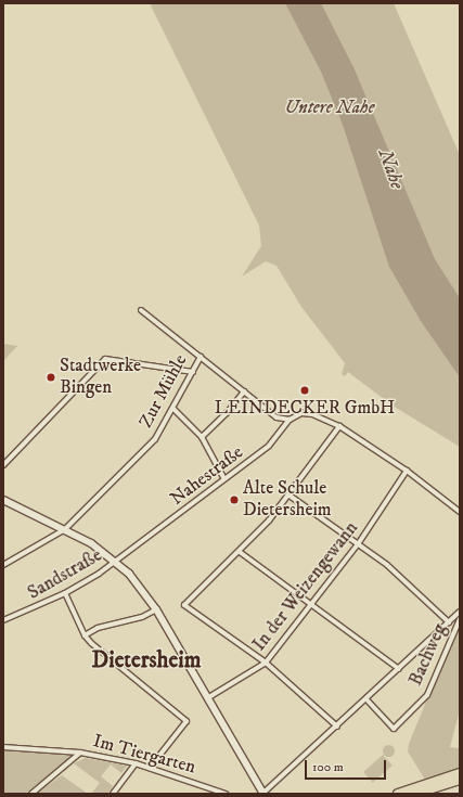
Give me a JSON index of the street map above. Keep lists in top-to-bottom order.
{
  "streets": {
    "street": [
      "Zur Mühle",
      "Nahestraße",
      "Sandstraße",
      "In der Weizengewann",
      "Bachweg",
      "Im Tiergarten"
    ]
  },
  "crossings": [
    ["Nahestraße", "Sandstraße"]
  ],
  "districts": ["Dietersheim"],
  "water": ["Nahe"],
  "parks": ["Untere Nahe"],
  "places": ["Stadtwerke Bingen", "LEINDECKER GmbH", "Alte Schule Dietersheim"],
  "scale_bar": "100 m"
}
